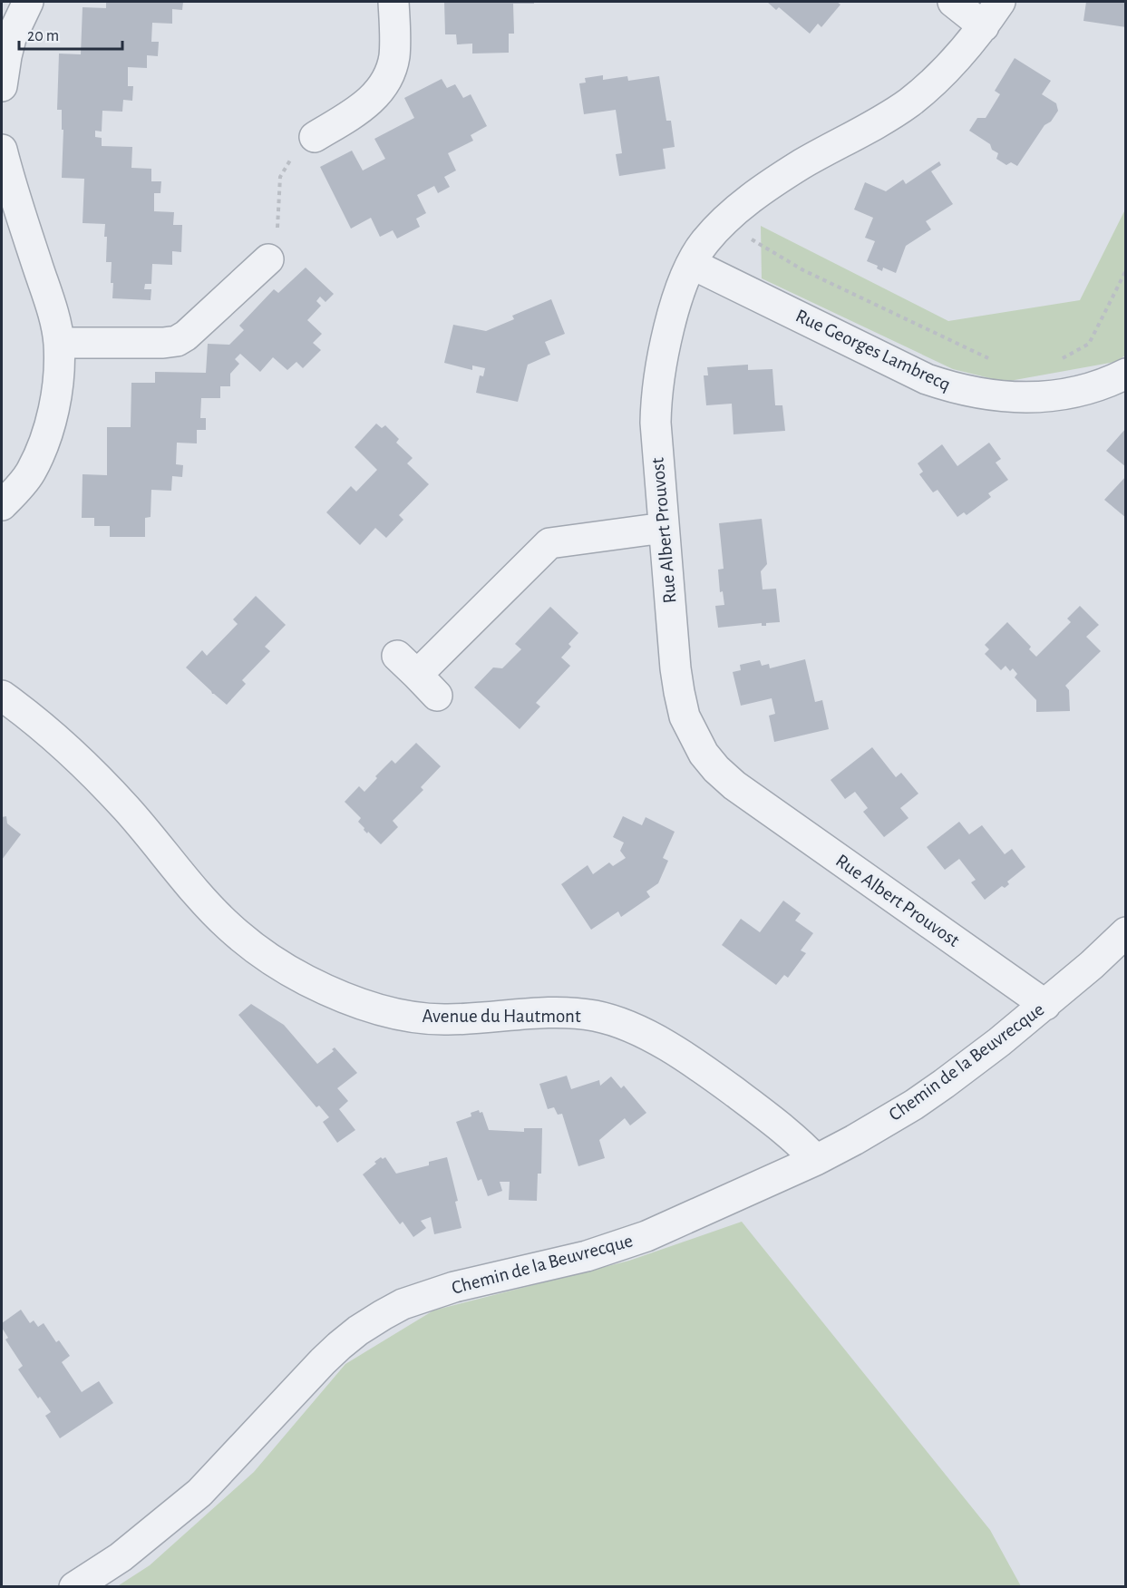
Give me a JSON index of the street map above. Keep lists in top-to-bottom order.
{
  "streets": {
    "street": [
      "Rue Georges Lambrecq",
      "Rue Albert Prouvost",
      "Avenue du Hautmont",
      "Chemin de la Beuvrecque"
    ]
  },
  "crossings": [
    ["Rue Georges Lambrecq", "Rue Albert Prouvost"],
    ["Rue Albert Prouvost", "Chemin de la Beuvrecque"],
    ["Avenue du Hautmont", "Chemin de la Beuvrecque"]
  ],
  "scale_bar": "20 m"
}
